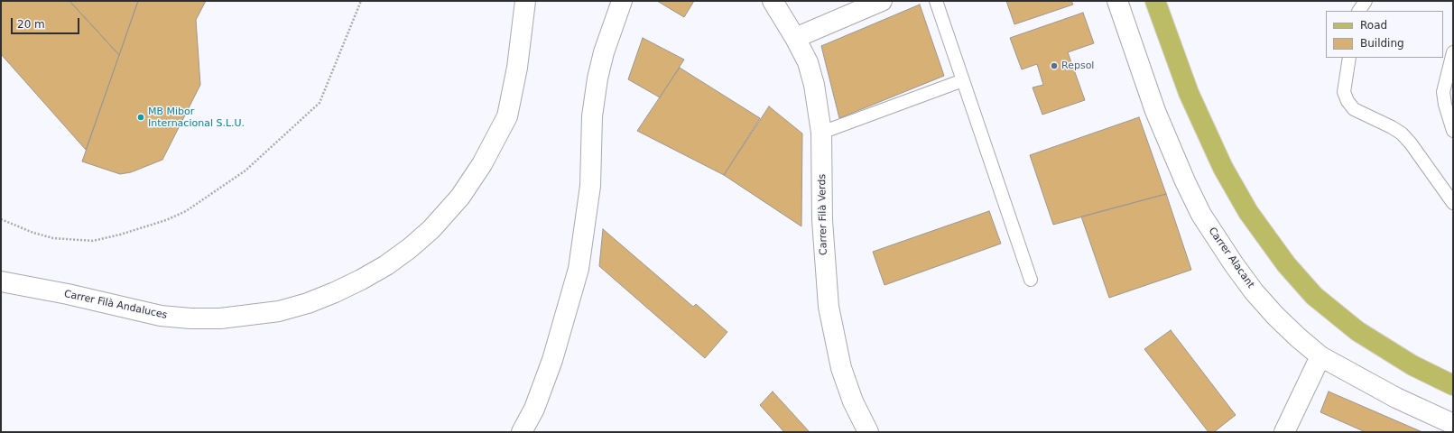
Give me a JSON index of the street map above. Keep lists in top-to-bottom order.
{
  "streets": {
    "street": ["Carrer Filà Verds", "Carrer Alacant", "Carrer Filà Andaluces"]
  },
  "places": ["Repsol", "MB Mibor Internacional S.L.U."],
  "legend": ["Road", "Building"],
  "scale_bar": "20 m"
}
